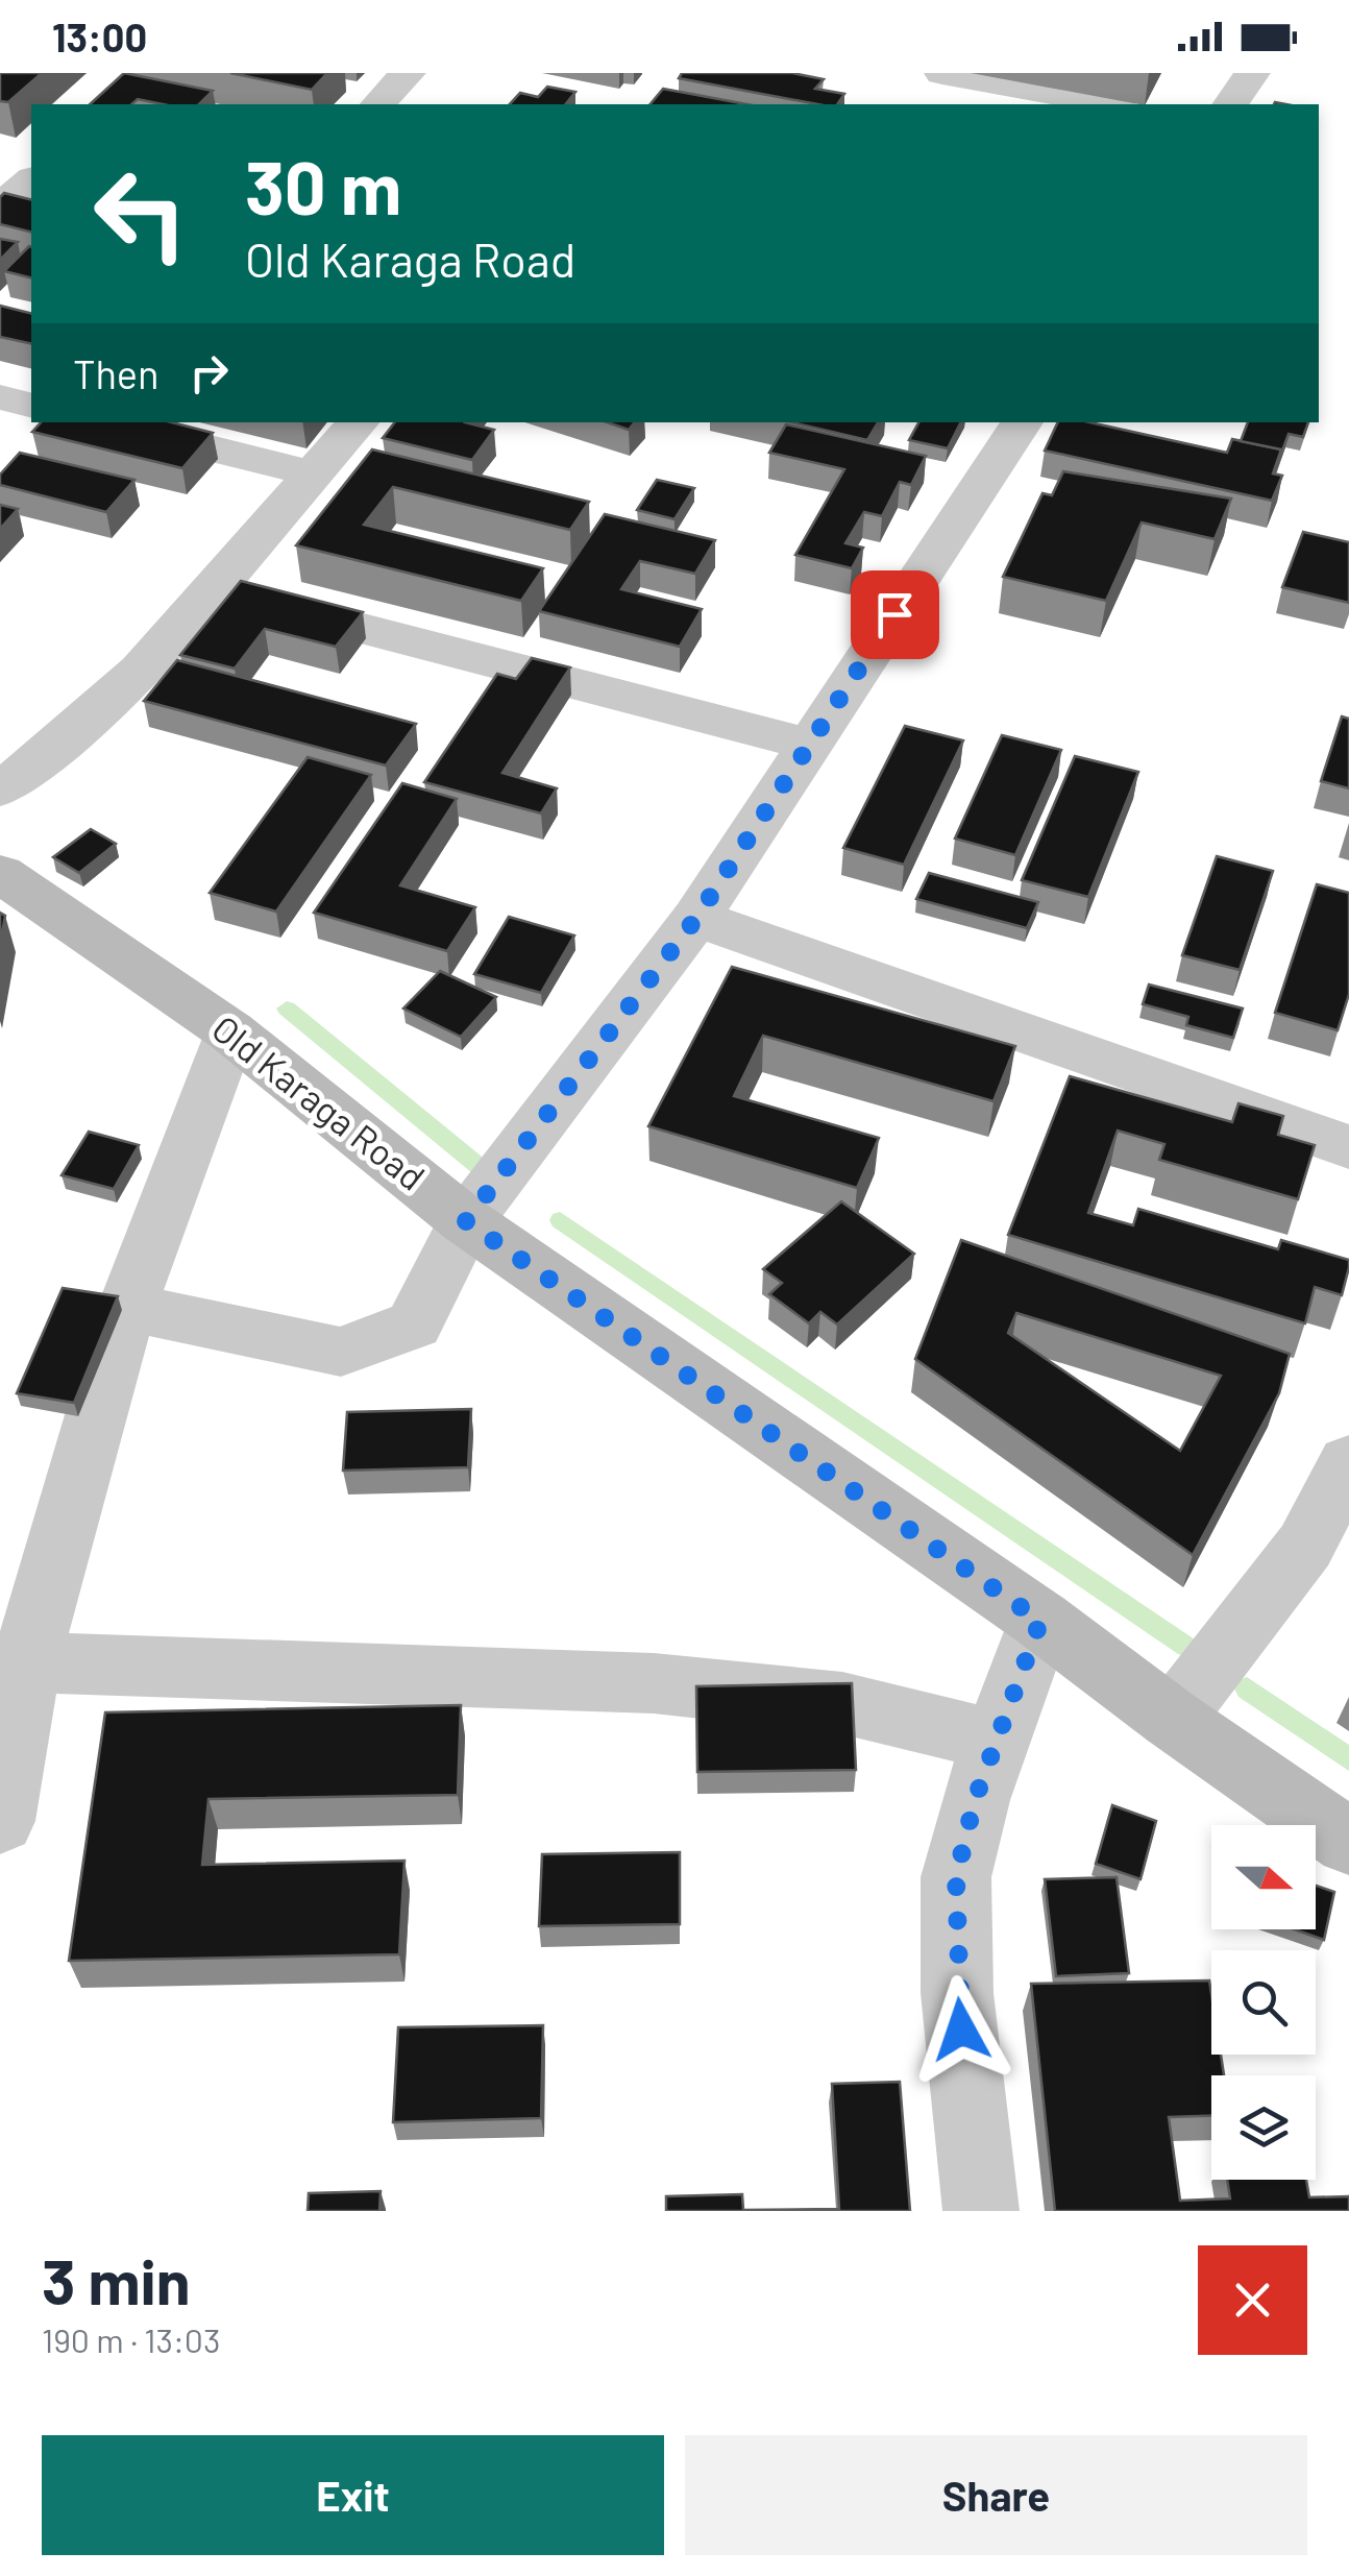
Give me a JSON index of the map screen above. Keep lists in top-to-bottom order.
{
  "streets": {
    "street": ["Old Karaga Road"]
  },
  "north": "right",
  "page": {
    "status": "13:00",
    "turn": ["30 m", "Old Karaga Road"],
    "then": "Then",
    "heading": ["3 min", "190 m · 13:03"],
    "buttons": ["Exit", "Share"]
  }
}
